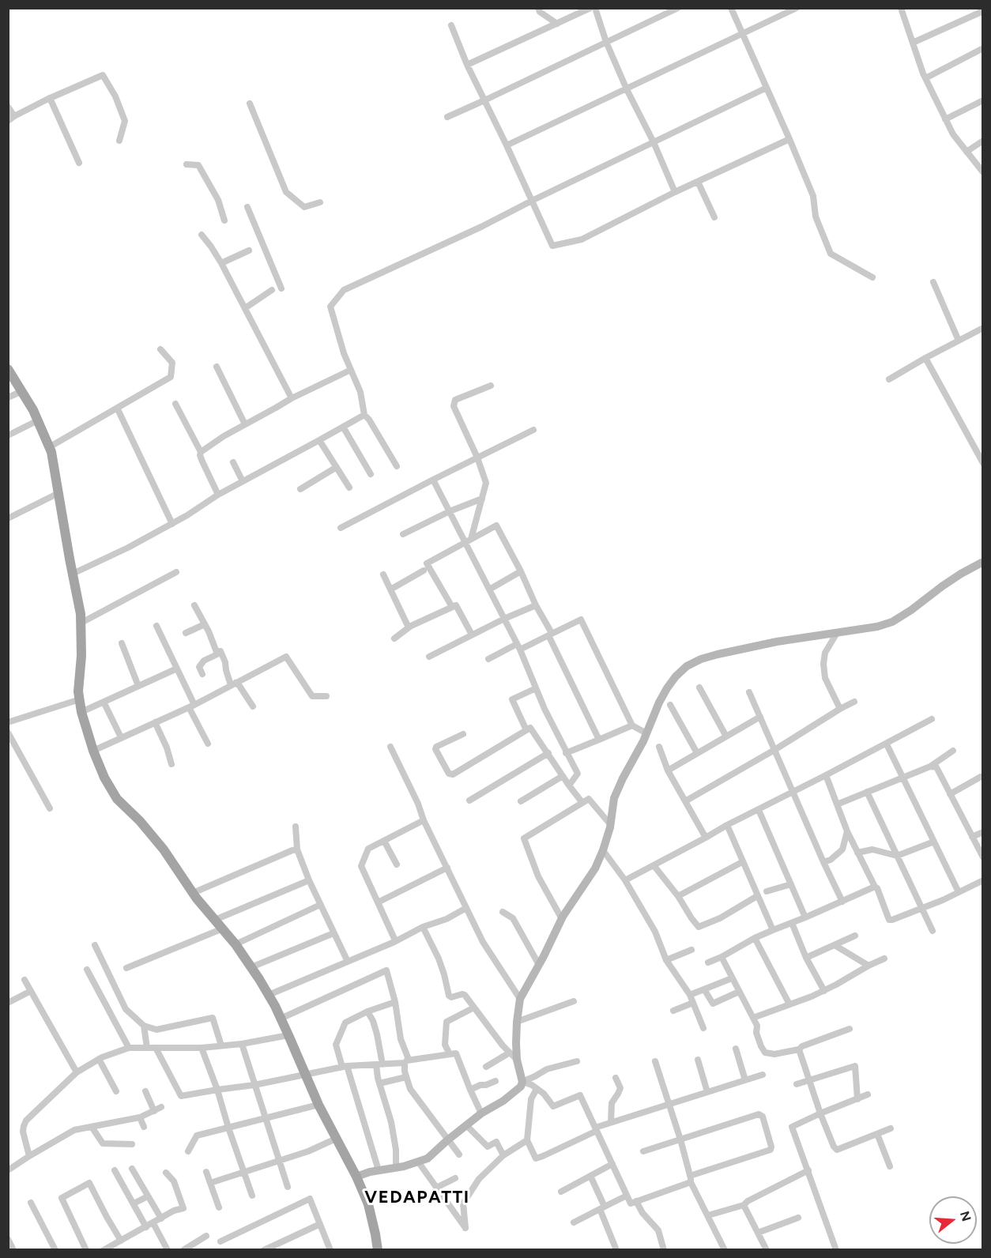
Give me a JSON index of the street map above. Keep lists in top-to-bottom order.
{
  "districts": ["VEDAPATTI"],
  "north": "right"
}
